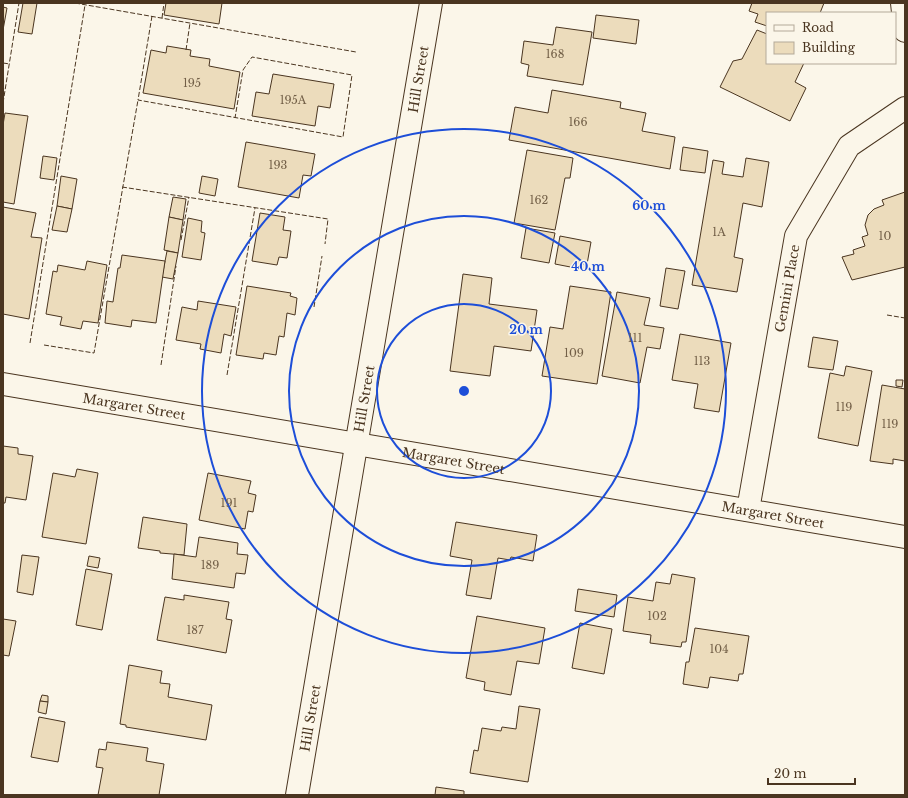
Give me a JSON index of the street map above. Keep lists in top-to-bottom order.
{
  "streets": {
    "street": ["Hill Street", "Gemini Place", "Margaret Street"]
  },
  "crossings": [
    ["Hill Street", "Margaret Street"],
    ["Gemini Place", "Margaret Street"]
  ],
  "house_numbers": [
    "168",
    "195",
    "195A",
    "166",
    "193",
    "162",
    "1A",
    "10",
    "111",
    "109",
    "113",
    "119",
    "119",
    "191",
    "189",
    "102",
    "187",
    "104"
  ],
  "legend": ["Road", "Building"],
  "scale_bar": "20 m",
  "rings": ["60 m", "40 m", "20 m"]
}
